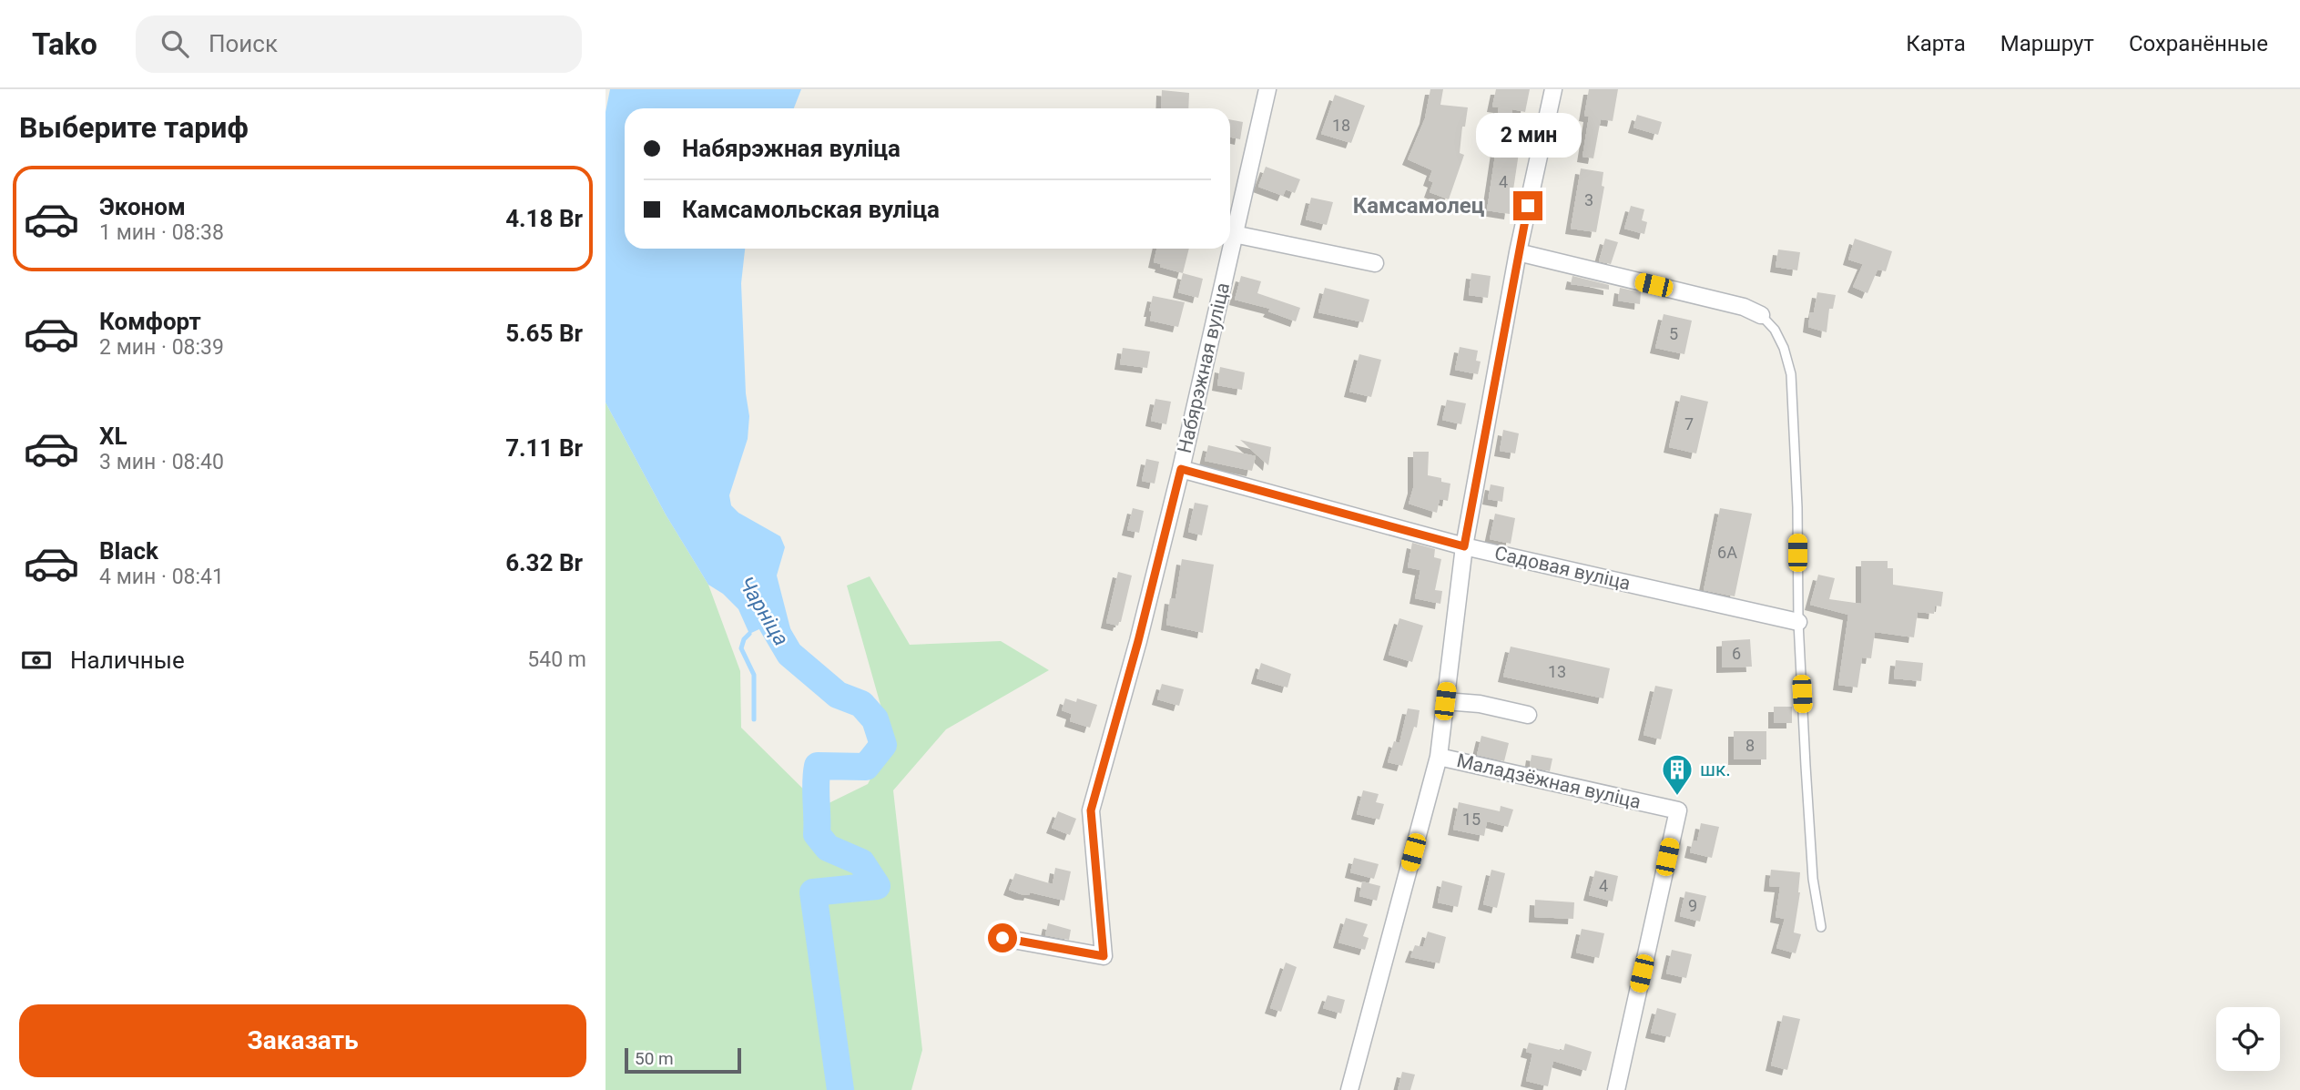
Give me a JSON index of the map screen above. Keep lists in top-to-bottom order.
{
  "streets": {
    "street": ["Набярэжная вуліца", "Садовая вуліца", "Маладзёжная вуліца"]
  },
  "crossings": [
    ["Набярэжная вуліца", "Садовая вуліца"]
  ],
  "districts": ["Камсамолец"],
  "water": ["Чарніца"],
  "places": {
    "building": ["шк."]
  },
  "house_numbers": [
    "18",
    "4",
    "3",
    "5",
    "7",
    "6А",
    "6",
    "13",
    "8",
    "15",
    "4",
    "9"
  ],
  "scale_bar": "50 m",
  "page": {
    "header": "Tako",
    "search": "Поиск",
    "nav": ["Карта", "Маршрут", "Сохранённые"],
    "heading": "Выберите тариф",
    "banner": ["Набярэжная вуліца", "Камсамольская вуліца"],
    "bubble": "2 мин",
    "list": [
      {
        "name": "Эконом",
        "note": "1 мин · 08:38",
        "value": "4.18 Br"
      },
      {
        "name": "Комфорт",
        "note": "2 мин · 08:39",
        "value": "5.65 Br"
      },
      {
        "name": "XL",
        "note": "3 мин · 08:40",
        "value": "7.11 Br"
      },
      {
        "name": "Black",
        "note": "4 мин · 08:41",
        "value": "6.32 Br"
      }
    ],
    "pay": ["Наличные", "540 m"],
    "buttons": "Заказать",
    "scale": "50 m"
  }
}
